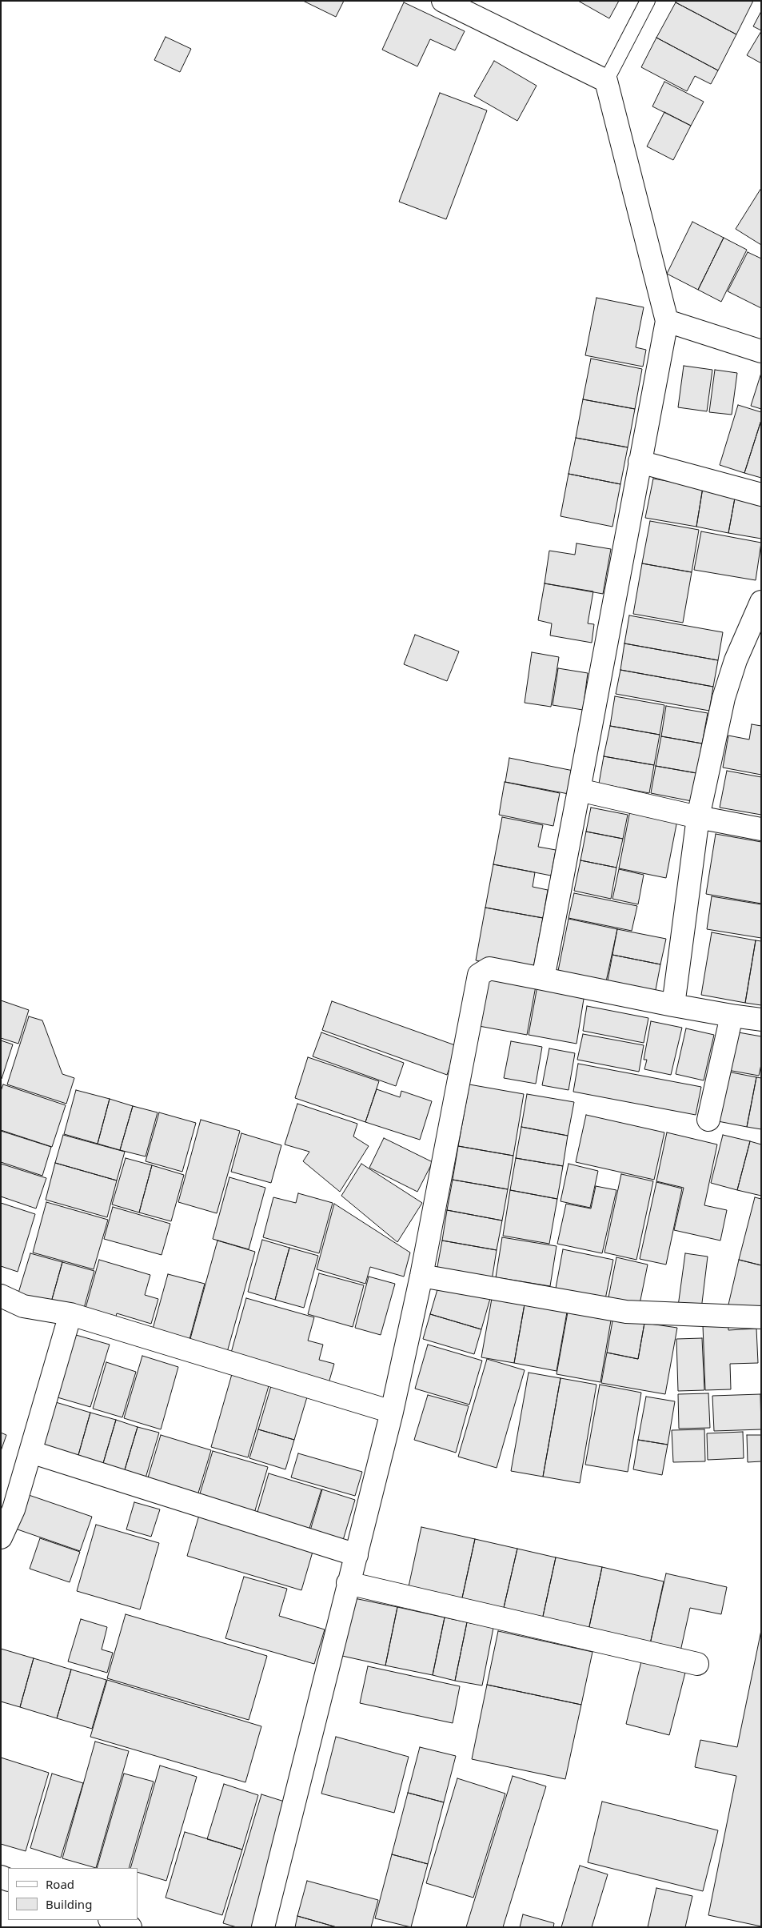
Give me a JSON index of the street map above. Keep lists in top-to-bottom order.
{
  "legend": ["Road", "Building"]
}
